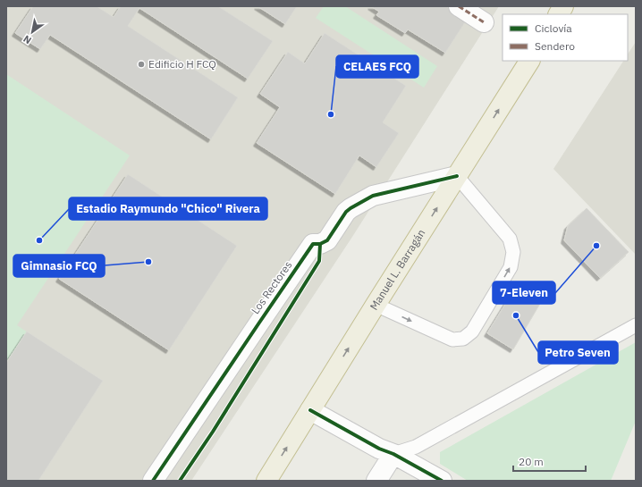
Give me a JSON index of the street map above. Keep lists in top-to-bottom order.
{
  "streets": {
    "highway": ["Manuel L. Barragán"],
    "street": ["Los Rectores"]
  },
  "crossings": [
    ["Manuel L. Barragán", "Los Rectores"]
  ],
  "one_way": ["Manuel L. Barragán"],
  "places": [
    "Edificio H FCQ",
    "CELAES FCQ",
    "Estadio Raymundo \"Chico\" Rivera",
    "7-Eleven",
    "Gimnasio FCQ",
    "Petro Seven"
  ],
  "legend": ["Ciclovía", "Sendero"],
  "scale_bar": "20 m",
  "north": "bottom left"
}
